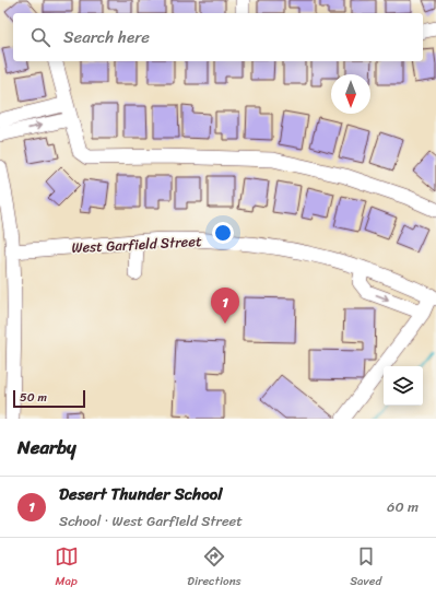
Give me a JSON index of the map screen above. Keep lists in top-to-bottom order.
{
  "streets": {
    "street": ["West Garfield Street"]
  },
  "scale_bar": "50 m",
  "north": "bottom",
  "page": {
    "search": "Search here",
    "pins": "1",
    "scale": "50 m",
    "heading": "Nearby",
    "list": [
      {
        "mark": "1",
        "name": "Desert Thunder School",
        "note": "School · West Garfield Street",
        "value": "60 m"
      }
    ],
    "nav": ["Map", "Directions", "Saved"]
  }
}
